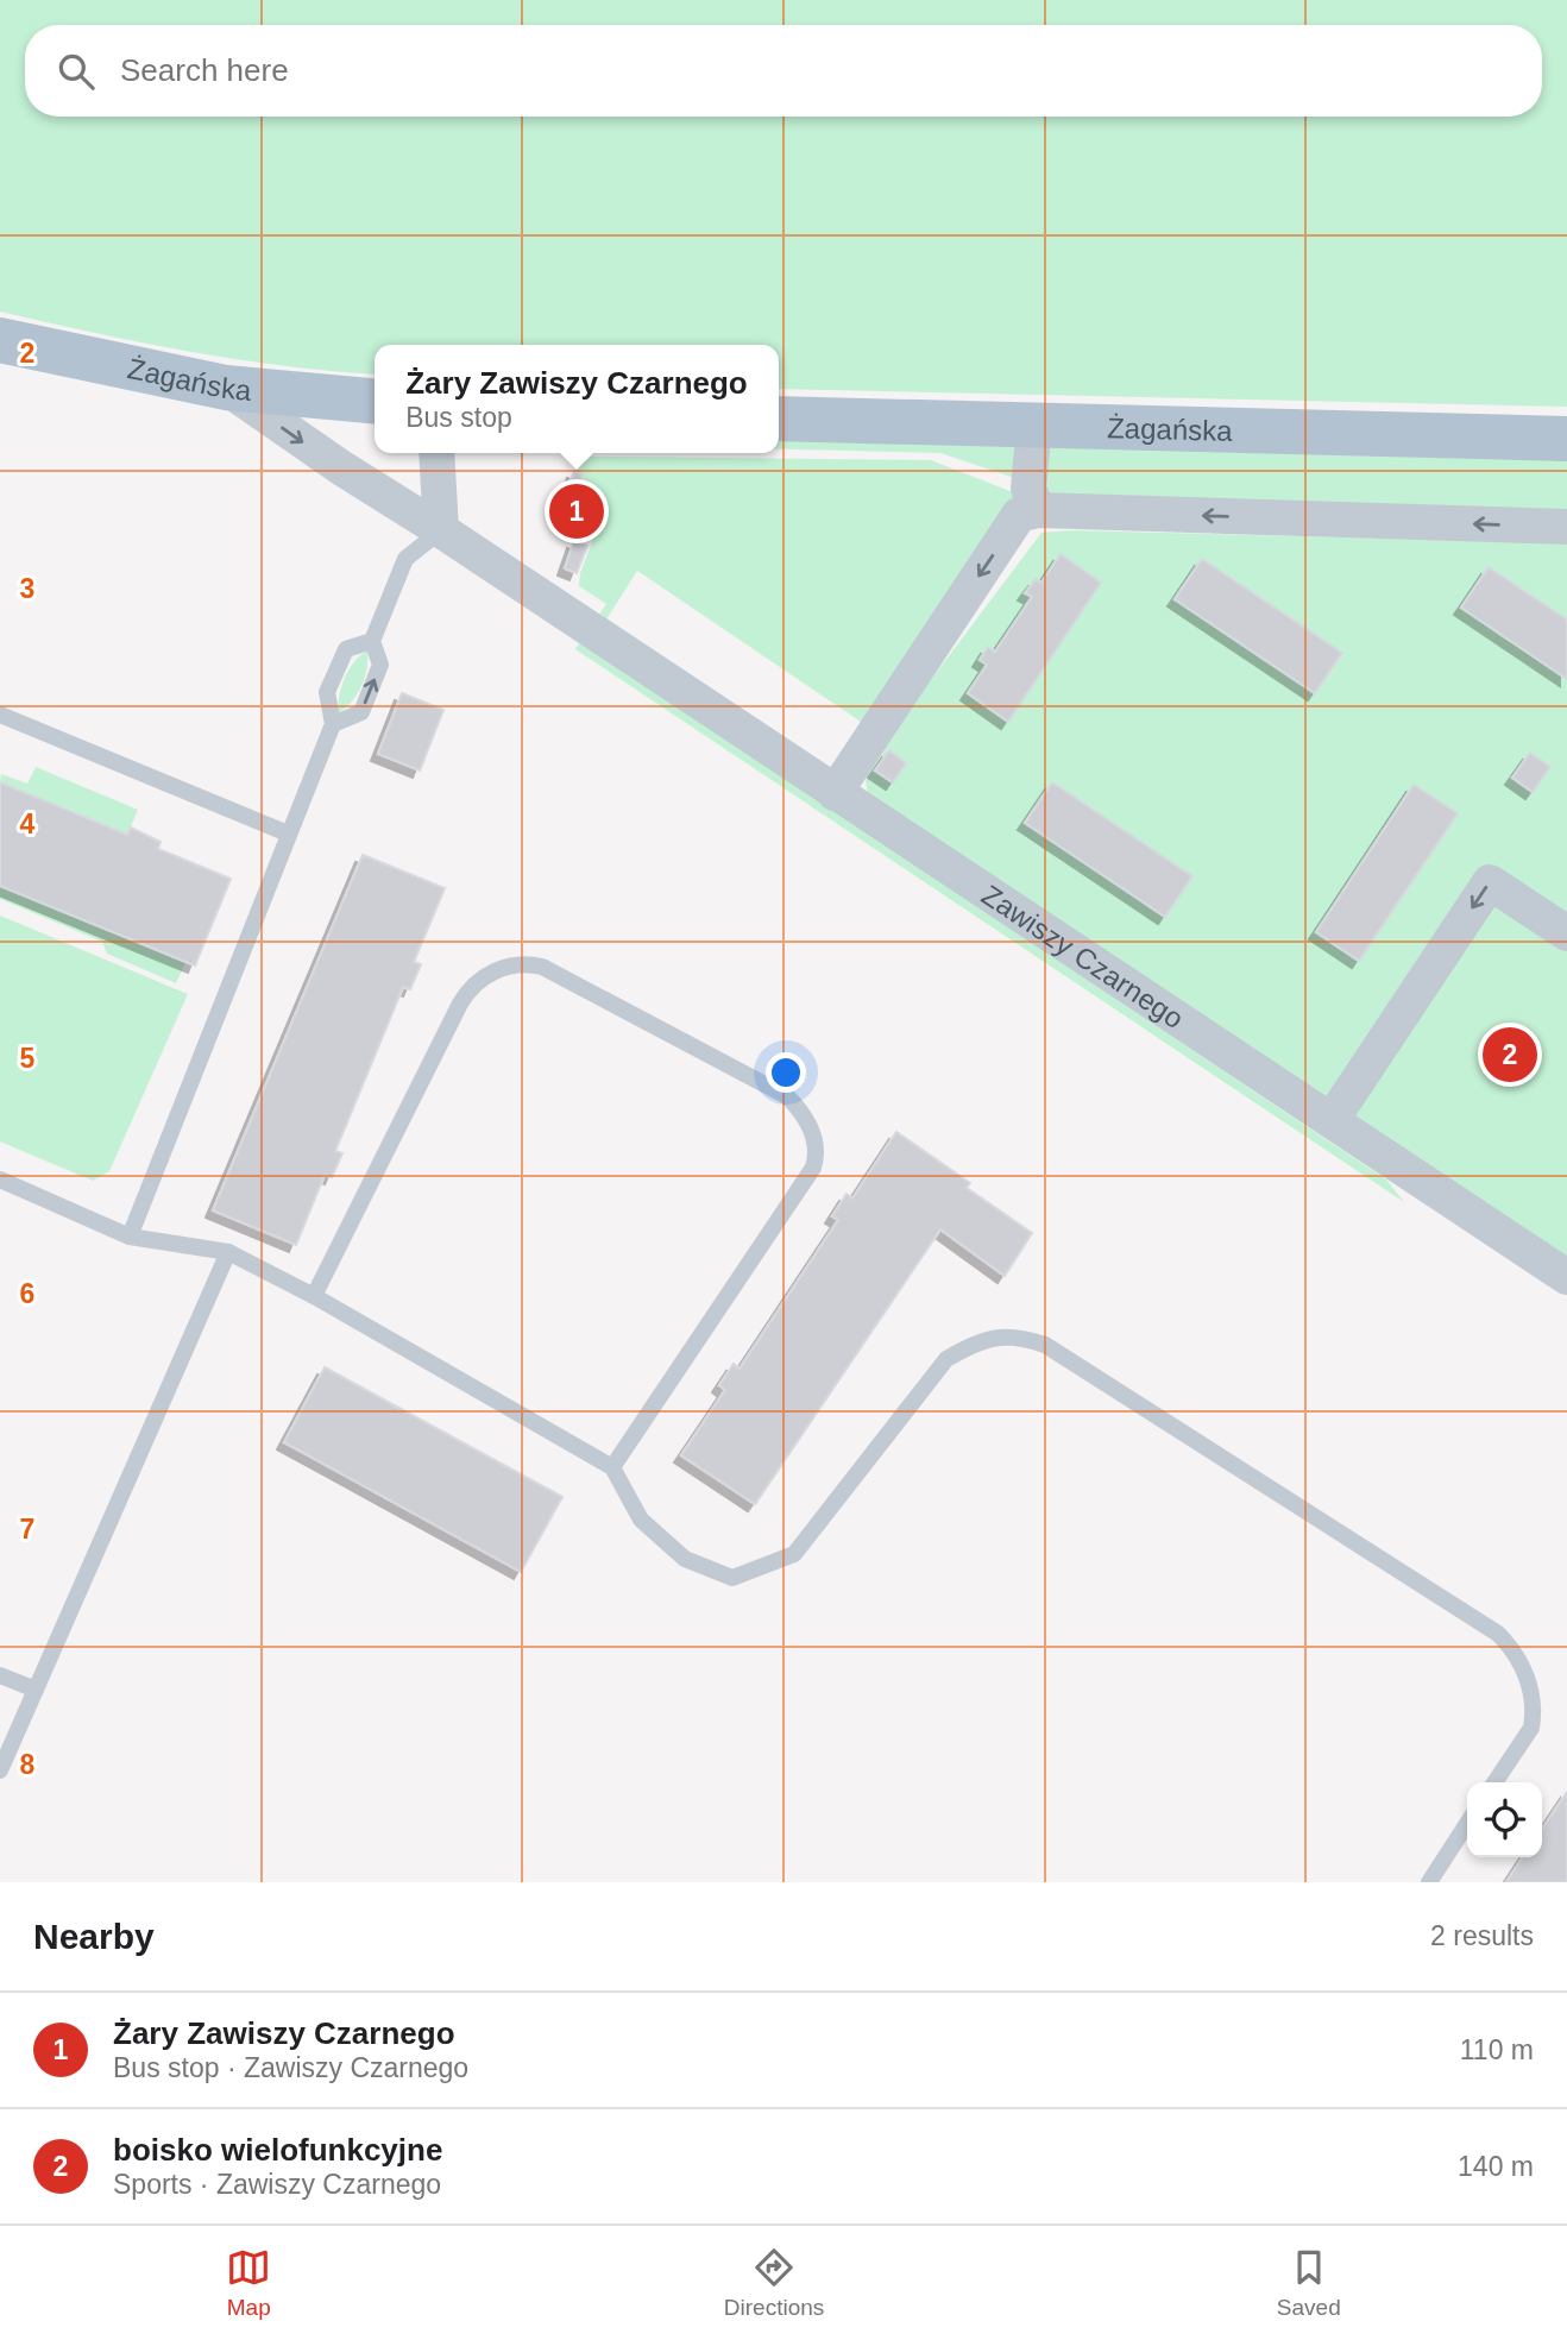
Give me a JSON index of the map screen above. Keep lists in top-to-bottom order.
{
  "streets": {
    "main road": ["Żagańska"],
    "street": ["Zawiszy Czarnego"]
  },
  "crossings": [
    ["Żagańska", "Zawiszy Czarnego"]
  ],
  "page": {
    "search": "Search here",
    "popup": ["Żary Zawiszy Czarnego", "Bus stop"],
    "pins": ["1", "2"],
    "heading": ["Nearby", "2 results"],
    "list": [
      {
        "mark": "1",
        "name": "Żary Zawiszy Czarnego",
        "note": "Bus stop · Zawiszy Czarnego",
        "value": "110 m"
      },
      {
        "mark": "2",
        "name": "boisko wielofunkcyjne",
        "note": "Sports · Zawiszy Czarnego",
        "value": "140 m"
      }
    ],
    "nav": ["Map", "Directions", "Saved"]
  },
  "grid": {
    "rows": [
      "2",
      "3",
      "4",
      "5",
      "6",
      "7",
      "8"
    ]
  }
}
